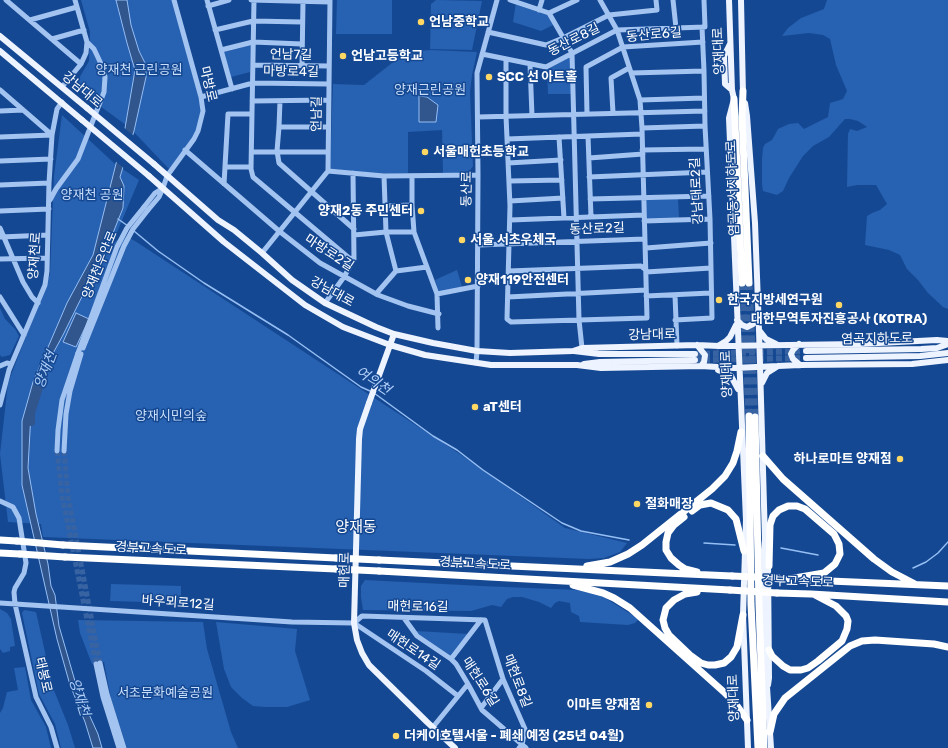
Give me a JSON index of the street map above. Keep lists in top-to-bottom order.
{
  "streets": {
    "highway": ["양재대로", "염곡동서지하도로", "경부고속도로"],
    "main road": ["강남대로", "염곡지하도로", "매헌로"],
    "street": [
      "동산로6길",
      "동산로8길",
      "언남7길",
      "마방로4길",
      "마방로",
      "언남길",
      "동산로",
      "강남대로2길",
      "동산로2길",
      "마방로2길",
      "양재천로",
      "양재천우안로",
      "바우뫼로12길",
      "매헌로16길",
      "매헌로14길",
      "태봉로",
      "매헌로8길",
      "매헌로6길"
    ]
  },
  "crossings": [
    ["동산로6길", "강남대로2길"],
    ["동산로8길", "동산로"],
    ["동산로8길", "강남대로2길"],
    ["양재대로", "강남대로"],
    ["양재대로", "염곡동서지하도로"],
    ["언남7길", "마방로4길"],
    ["언남7길", "언남길"],
    ["마방로4길", "마방로"],
    ["마방로4길", "언남길"],
    ["마방로", "강남대로"],
    ["마방로", "마방로2길"],
    ["마방로", "양재천우안로"],
    ["강남대로", "동산로"],
    ["강남대로", "양재천로"],
    ["강남대로", "양재천우안로"],
    ["강남대로", "염곡지하도로"],
    ["강남대로", "매헌로"],
    ["동산로", "동산로2길"],
    ["매헌로", "바우뫼로12길"],
    ["매헌로", "매헌로16길"],
    ["매헌로", "매헌로14길"],
    ["바우뫼로12길", "매헌로16길"],
    ["바우뫼로12길", "매헌로14길"],
    ["바우뫼로12길", "태봉로"],
    ["매헌로16길", "매헌로14길"],
    ["매헌로16길", "매헌로8길"],
    ["매헌로16길", "매헌로6길"],
    ["매헌로8길", "매헌로6길"]
  ],
  "districts": ["양재동"],
  "water": ["양재천", "여의천"],
  "parks": [
    "양재천 근린공원",
    "양재근린공원",
    "양재천 공원",
    "양재시민의숲",
    "서초문화예술공원"
  ],
  "places": [
    "언남중학교",
    "언남고등학교",
    "SCC 선 아트홀",
    "서울매헌초등학교",
    "양재2동 주민센터",
    "서울 서초우체국",
    "양재119안전센터",
    "한국지방세연구원",
    "대한무역투자진흥공사 (KOTRA)",
    "aT센터",
    "하나로마트 양재점",
    "절화매장",
    "이마트 양재점",
    "더케이호텔서울 - 폐쇄 예정 (25년 04월)"
  ]
}
